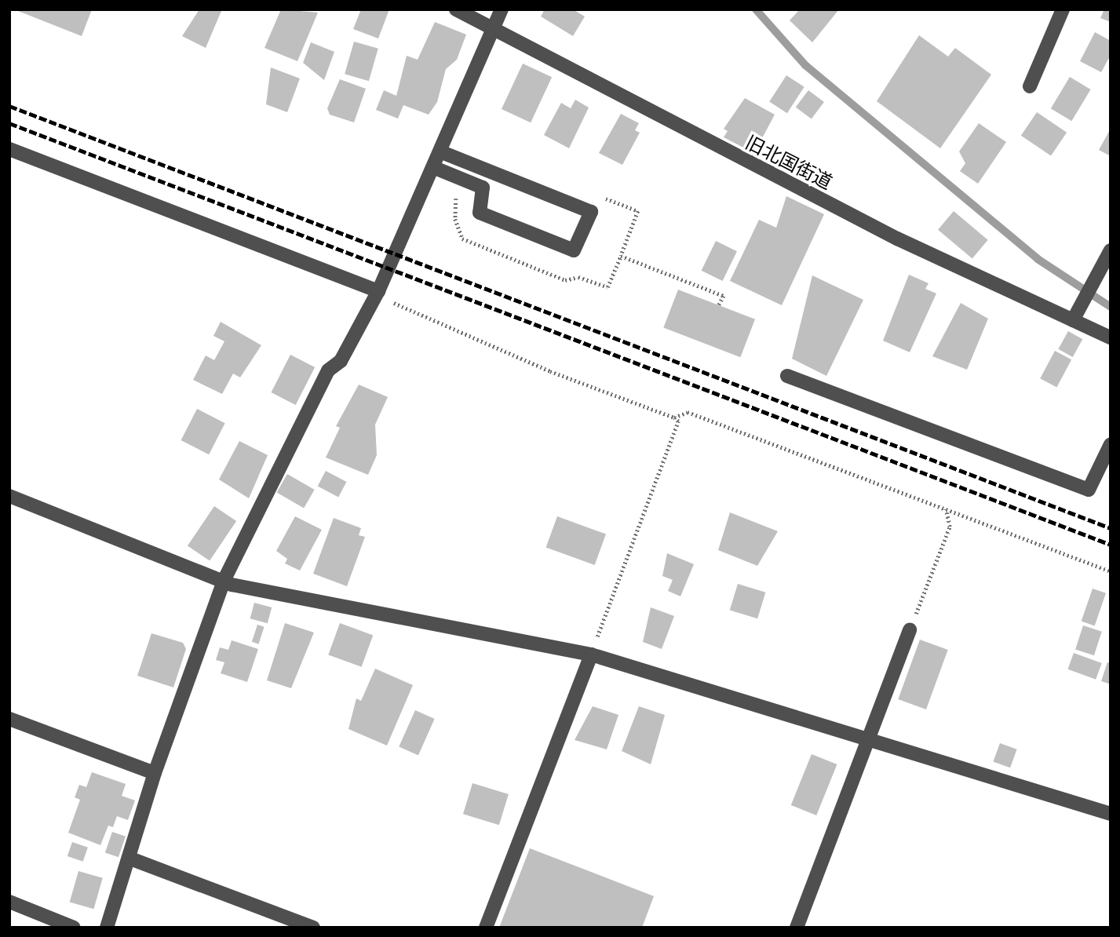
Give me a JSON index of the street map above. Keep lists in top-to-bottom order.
{
  "streets": {
    "street": ["旧北国街道"]
  }
}
